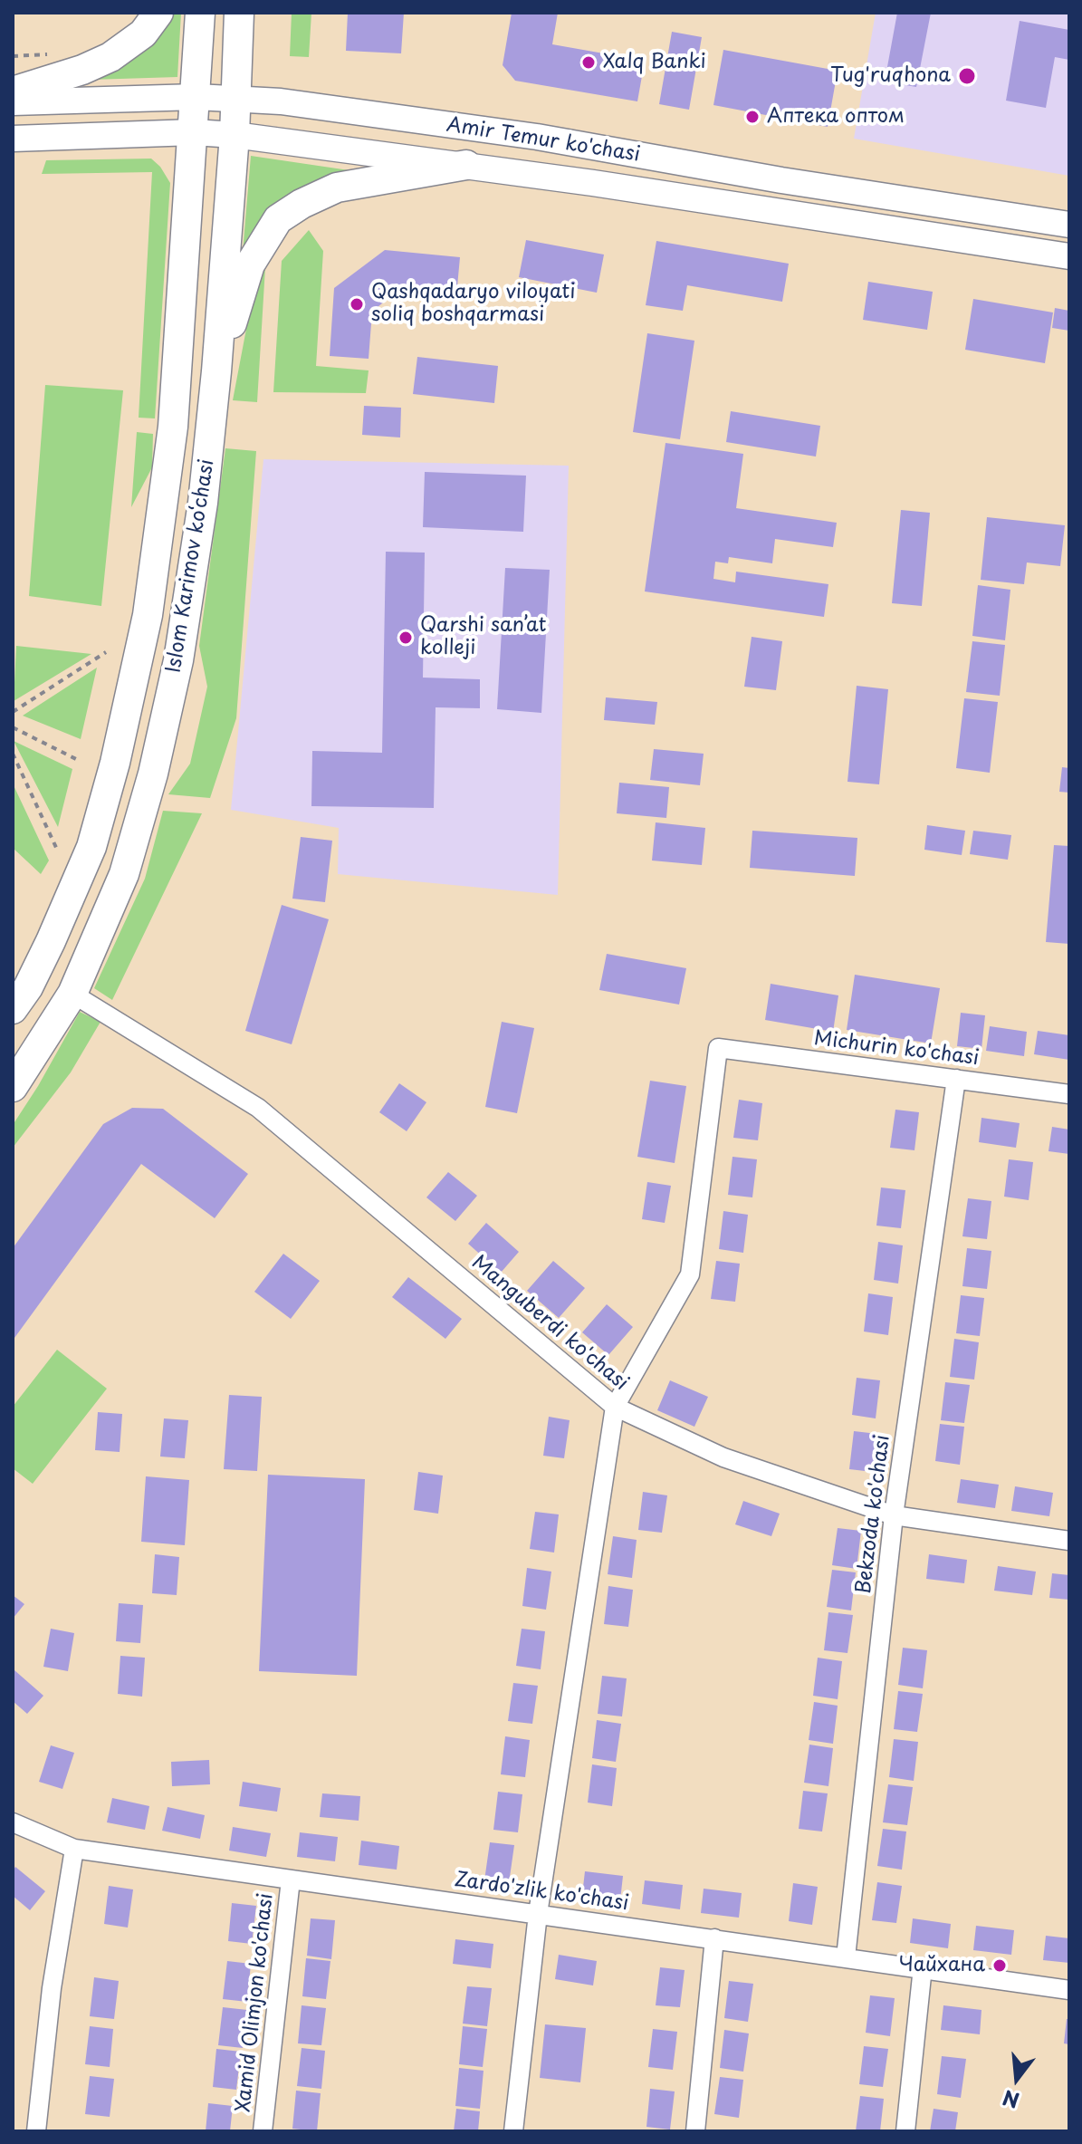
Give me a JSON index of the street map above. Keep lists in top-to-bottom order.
{
  "streets": {
    "main road": ["Amir Temur ko'chasi", "Islom Karimov ko‘chasi"],
    "street": [
      "Michurin ko'chasi",
      "Manguberdi ko'chasi",
      "Bekzoda ko'chasi",
      "Zardo'zlik ko'chasi",
      "Xamid Olimjon ko'chasi"
    ]
  },
  "crossings": [
    ["Amir Temur ko'chasi", "Islom Karimov ko‘chasi"],
    ["Islom Karimov ko‘chasi", "Manguberdi ko'chasi"],
    ["Michurin ko'chasi", "Manguberdi ko'chasi"],
    ["Michurin ko'chasi", "Bekzoda ko'chasi"],
    ["Manguberdi ko'chasi", "Bekzoda ko'chasi"],
    ["Bekzoda ko'chasi", "Zardo'zlik ko'chasi"],
    ["Zardo'zlik ko'chasi", "Xamid Olimjon ko'chasi"]
  ],
  "places": [
    "Xalq Banki",
    "Tug'ruqhona",
    "Аптека оптом",
    "Qashqadaryo viloyati soliq boshqarmasi",
    "Qarshi san’at kolleji",
    "Чайхана"
  ],
  "north": "bottom"
}
